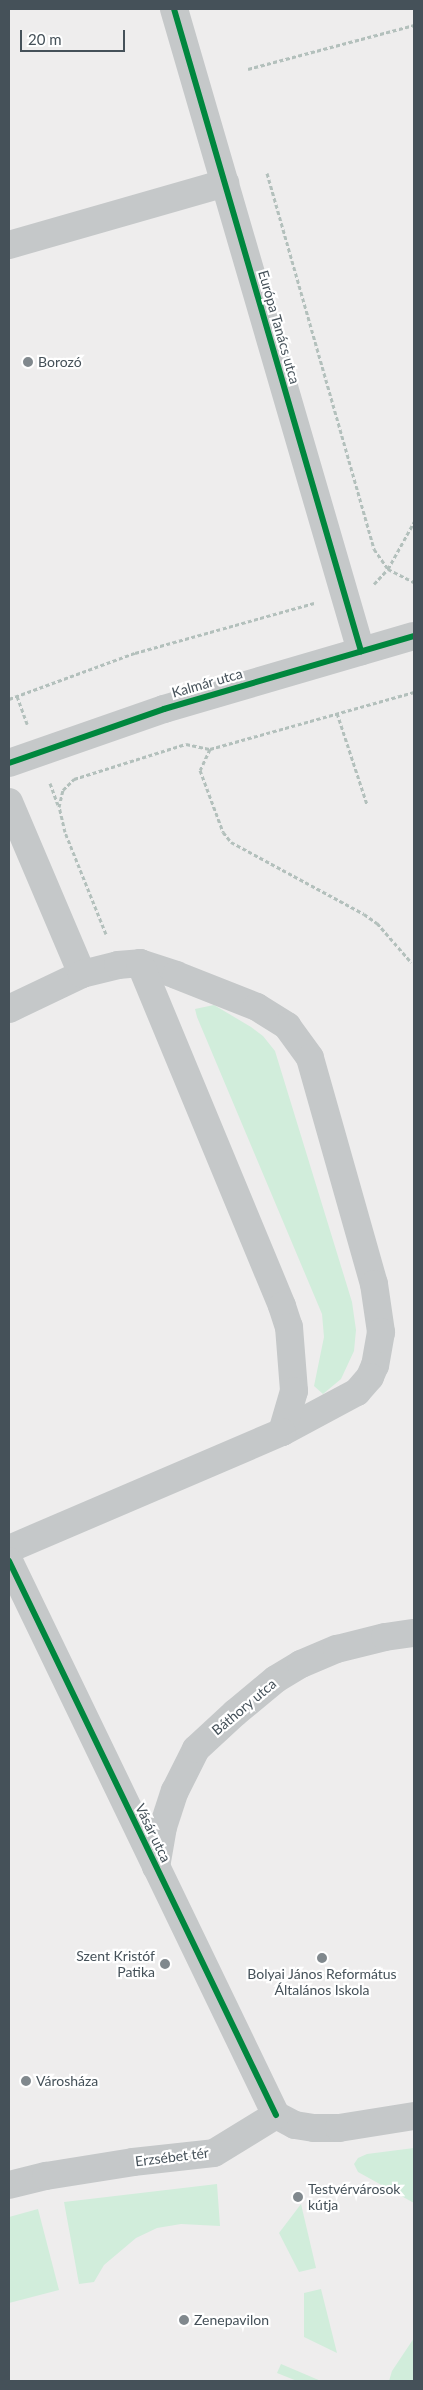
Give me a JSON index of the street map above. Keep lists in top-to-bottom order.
{
  "streets": {
    "street": [
      "Európa Tanács utca",
      "Kalmár utca",
      "Báthory utca",
      "Vásár utca",
      "Erzsébet tér"
    ]
  },
  "crossings": [
    ["Európa Tanács utca", "Kalmár utca"],
    ["Báthory utca", "Vásár utca"],
    ["Vásár utca", "Erzsébet tér"]
  ],
  "places": [
    "Borozó",
    "Bolyai János Református Általános Iskola",
    "Szent Kristóf Patika",
    "Városháza",
    "Testvérvárosok kútja",
    "Zenepavilon"
  ],
  "scale_bar": "20 m"
}
